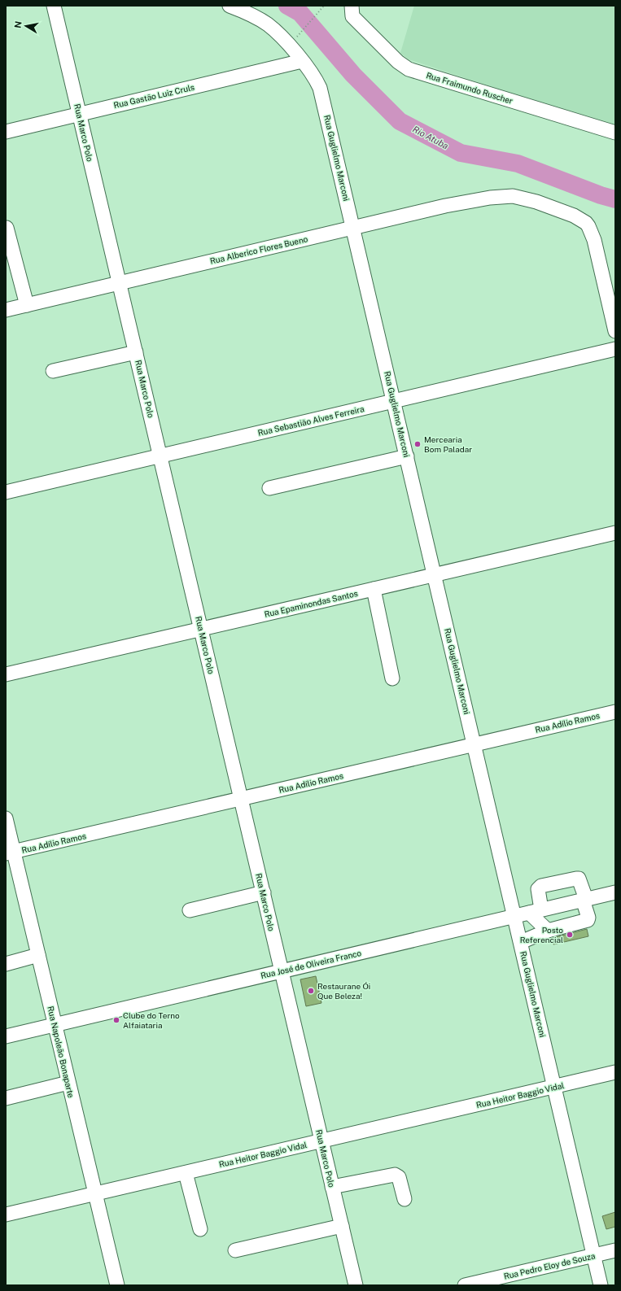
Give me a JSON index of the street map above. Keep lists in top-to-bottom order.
{
  "streets": {
    "street": [
      "Rua Fraimundo Ruscher",
      "Rua Gastão Luiz Cruls",
      "Rua Marco Polo",
      "Rua Guglielmo Marconi",
      "Rua Alberico Flores Bueno",
      "Rua Sebastião Alves Ferreira",
      "Rua Epaminondas Santos",
      "Rua Adílio Ramos",
      "Rua José de Oliveira Franco",
      "Rua Napoleão Bonaparte",
      "Rua Heitor Baggio Vidal",
      "Rua Pedro Eloy de Souza"
    ]
  },
  "crossings": [
    ["Rua Gastão Luiz Cruls", "Rua Marco Polo"],
    ["Rua Gastão Luiz Cruls", "Rua Guglielmo Marconi"],
    ["Rua Marco Polo", "Rua Alberico Flores Bueno"],
    ["Rua Marco Polo", "Rua Sebastião Alves Ferreira"],
    ["Rua Marco Polo", "Rua Epaminondas Santos"],
    ["Rua Marco Polo", "Rua Adílio Ramos"],
    ["Rua Marco Polo", "Rua José de Oliveira Franco"],
    ["Rua Marco Polo", "Rua Heitor Baggio Vidal"],
    ["Rua Guglielmo Marconi", "Rua Alberico Flores Bueno"],
    ["Rua Guglielmo Marconi", "Rua Sebastião Alves Ferreira"],
    ["Rua Guglielmo Marconi", "Rua Epaminondas Santos"],
    ["Rua Guglielmo Marconi", "Rua Adílio Ramos"],
    ["Rua Guglielmo Marconi", "Rua José de Oliveira Franco"],
    ["Rua Guglielmo Marconi", "Rua Heitor Baggio Vidal"],
    ["Rua Guglielmo Marconi", "Rua Pedro Eloy de Souza"],
    ["Rua Adílio Ramos", "Rua Napoleão Bonaparte"],
    ["Rua José de Oliveira Franco", "Rua Napoleão Bonaparte"],
    ["Rua Napoleão Bonaparte", "Rua Heitor Baggio Vidal"]
  ],
  "water": ["Rio Atuba"],
  "places": [
    "Mercearia Bom Paladar",
    "Posto Referencial",
    "Restaurane Ói Que Beleza!",
    "Clube do Terno Alfaiataria"
  ],
  "north": "left"
}
